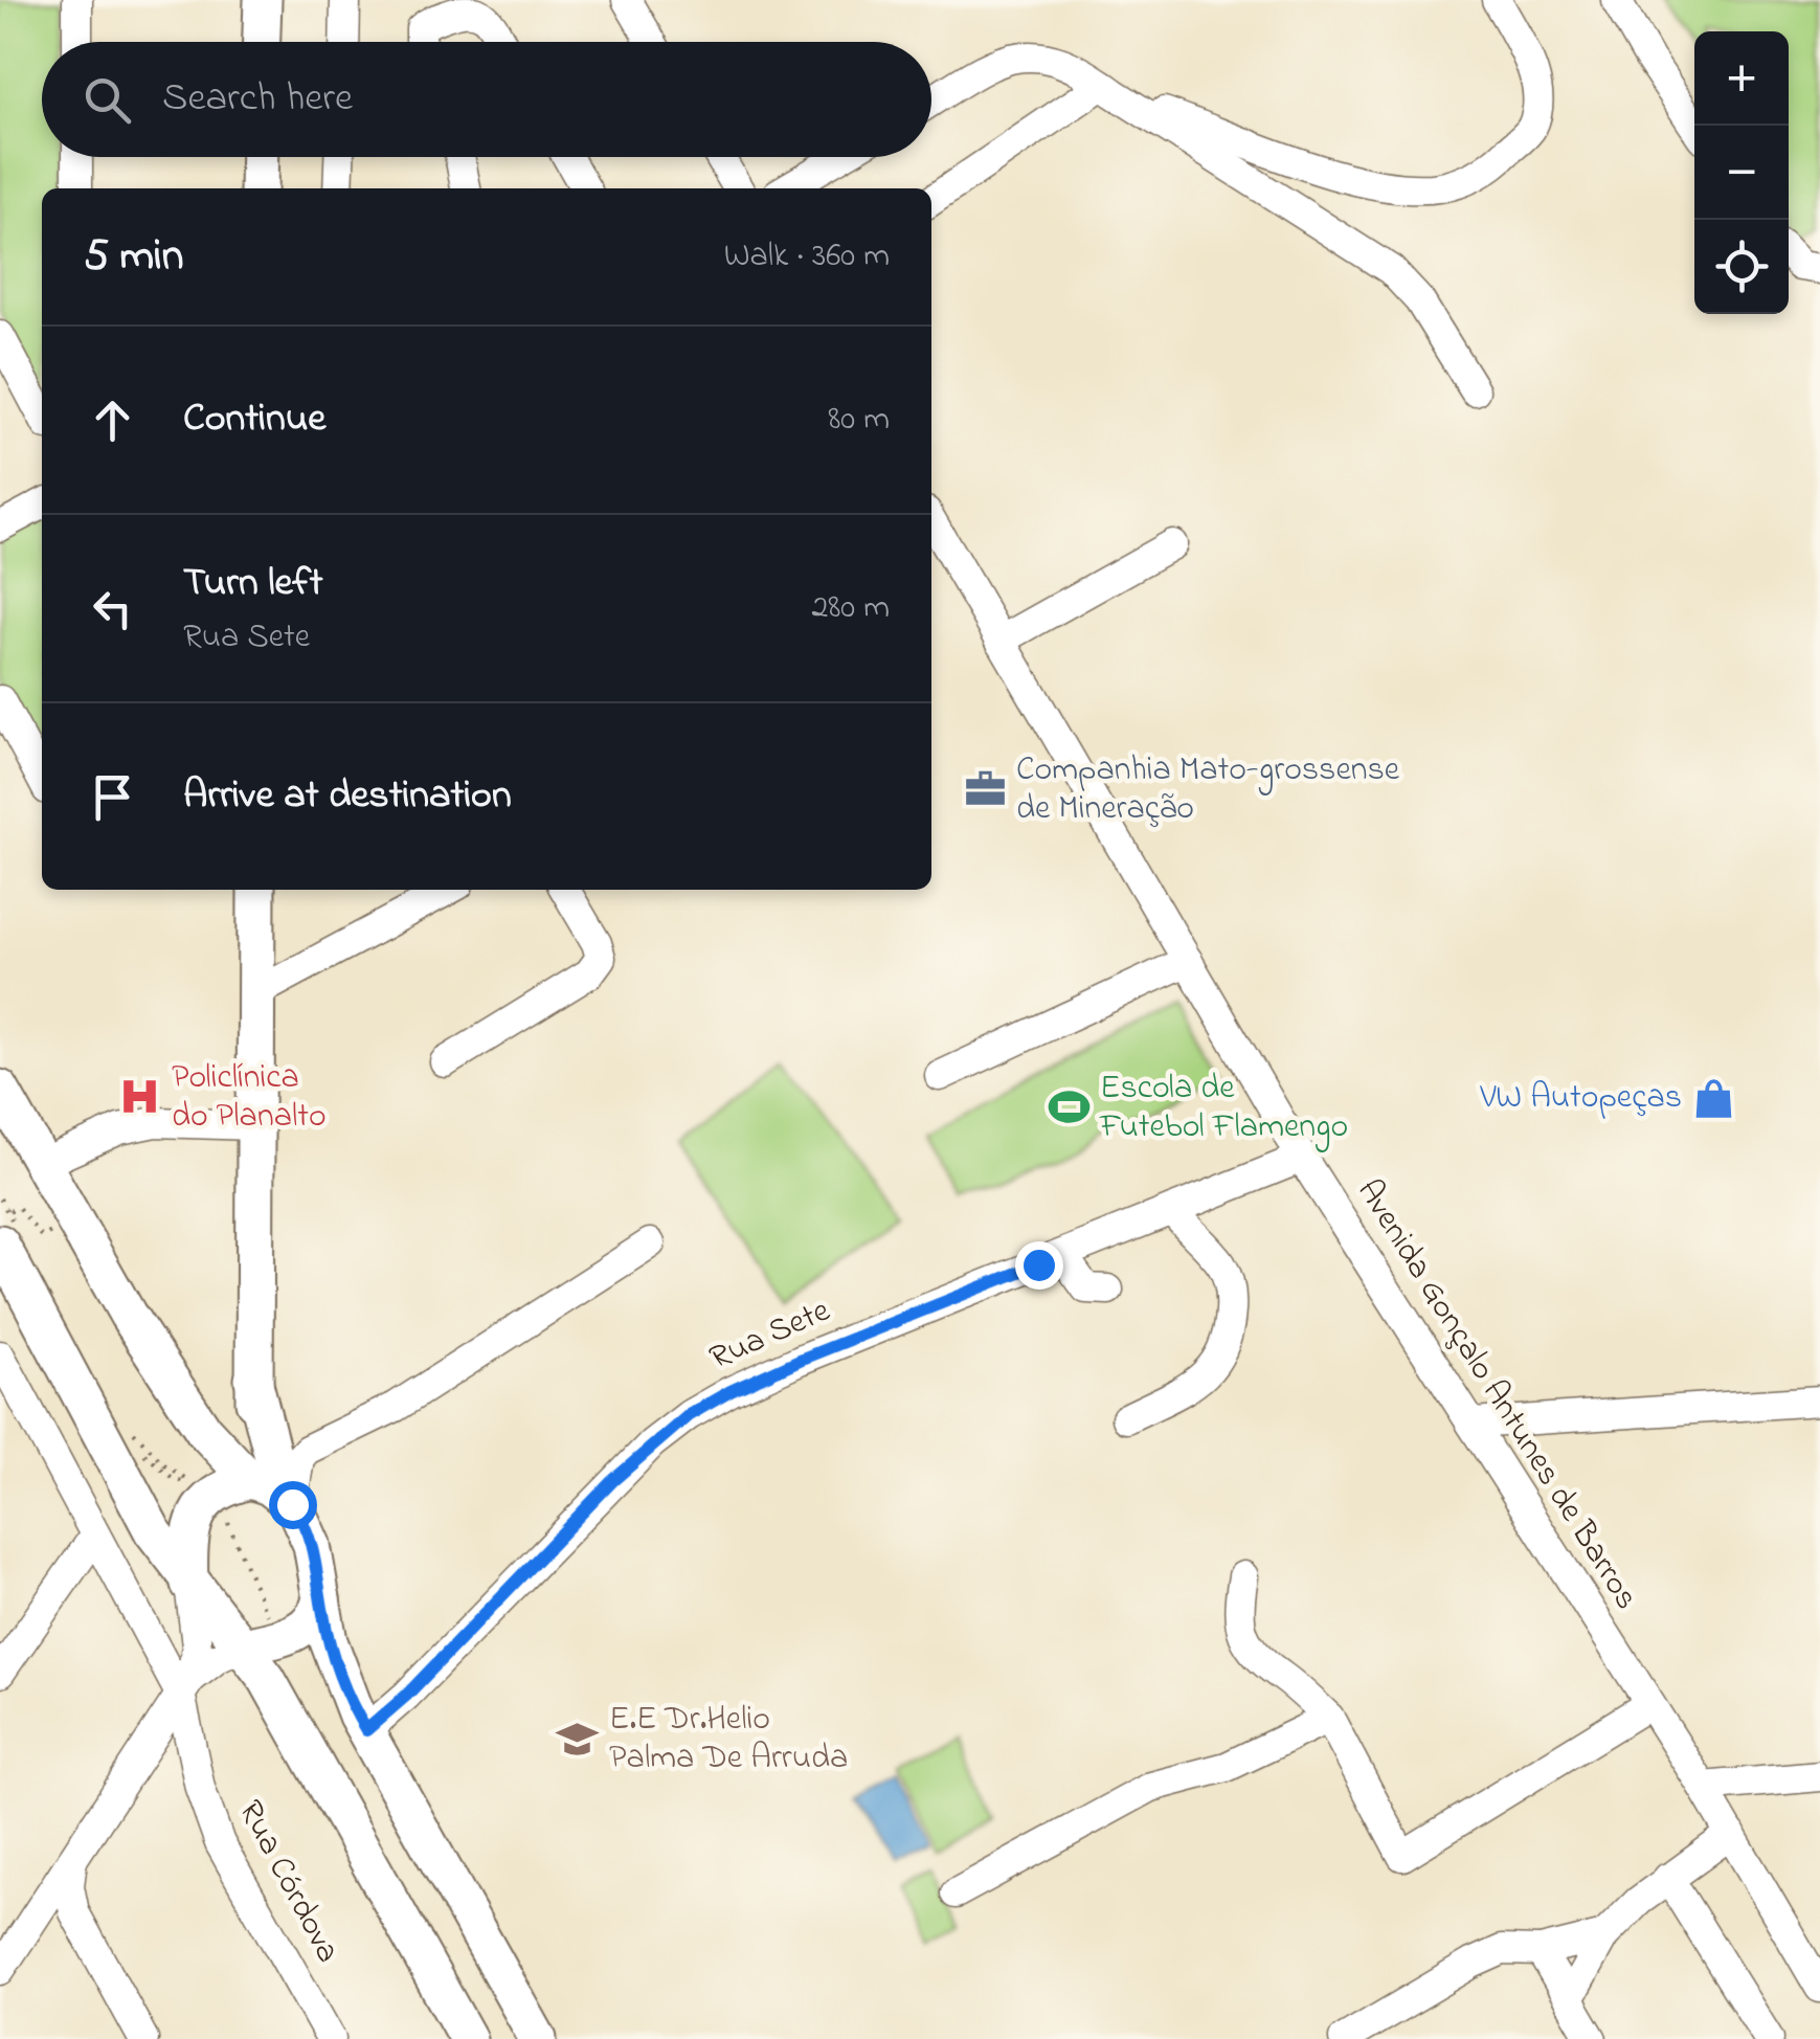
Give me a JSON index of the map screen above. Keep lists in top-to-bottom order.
{
  "streets": {
    "street": ["Rua Sete", "Avenida Gonçalo Antunes de Barros", "Rua Córdova"]
  },
  "crossings": [
    ["Rua Sete", "Avenida Gonçalo Antunes de Barros"]
  ],
  "places": {
    "office": ["Companhia Mato-grossense de Mineração"],
    "hospital": ["Policlínica do Planalto"],
    "shop": ["VW Autopeças"],
    "sports": ["Escola de Futebol Flamengo"],
    "school or university": ["E.E Dr.Helio Palma De Arruda"]
  },
  "page": {
    "map_buttons": ["+", "−"],
    "search": "Search here",
    "heading": ["5 min", "Walk · 360 m"],
    "list": [
      ["Continue", "80 m"],
      ["Turn left", "Rua Sete", "280 m"],
      "Arrive at destination"
    ]
  }
}
